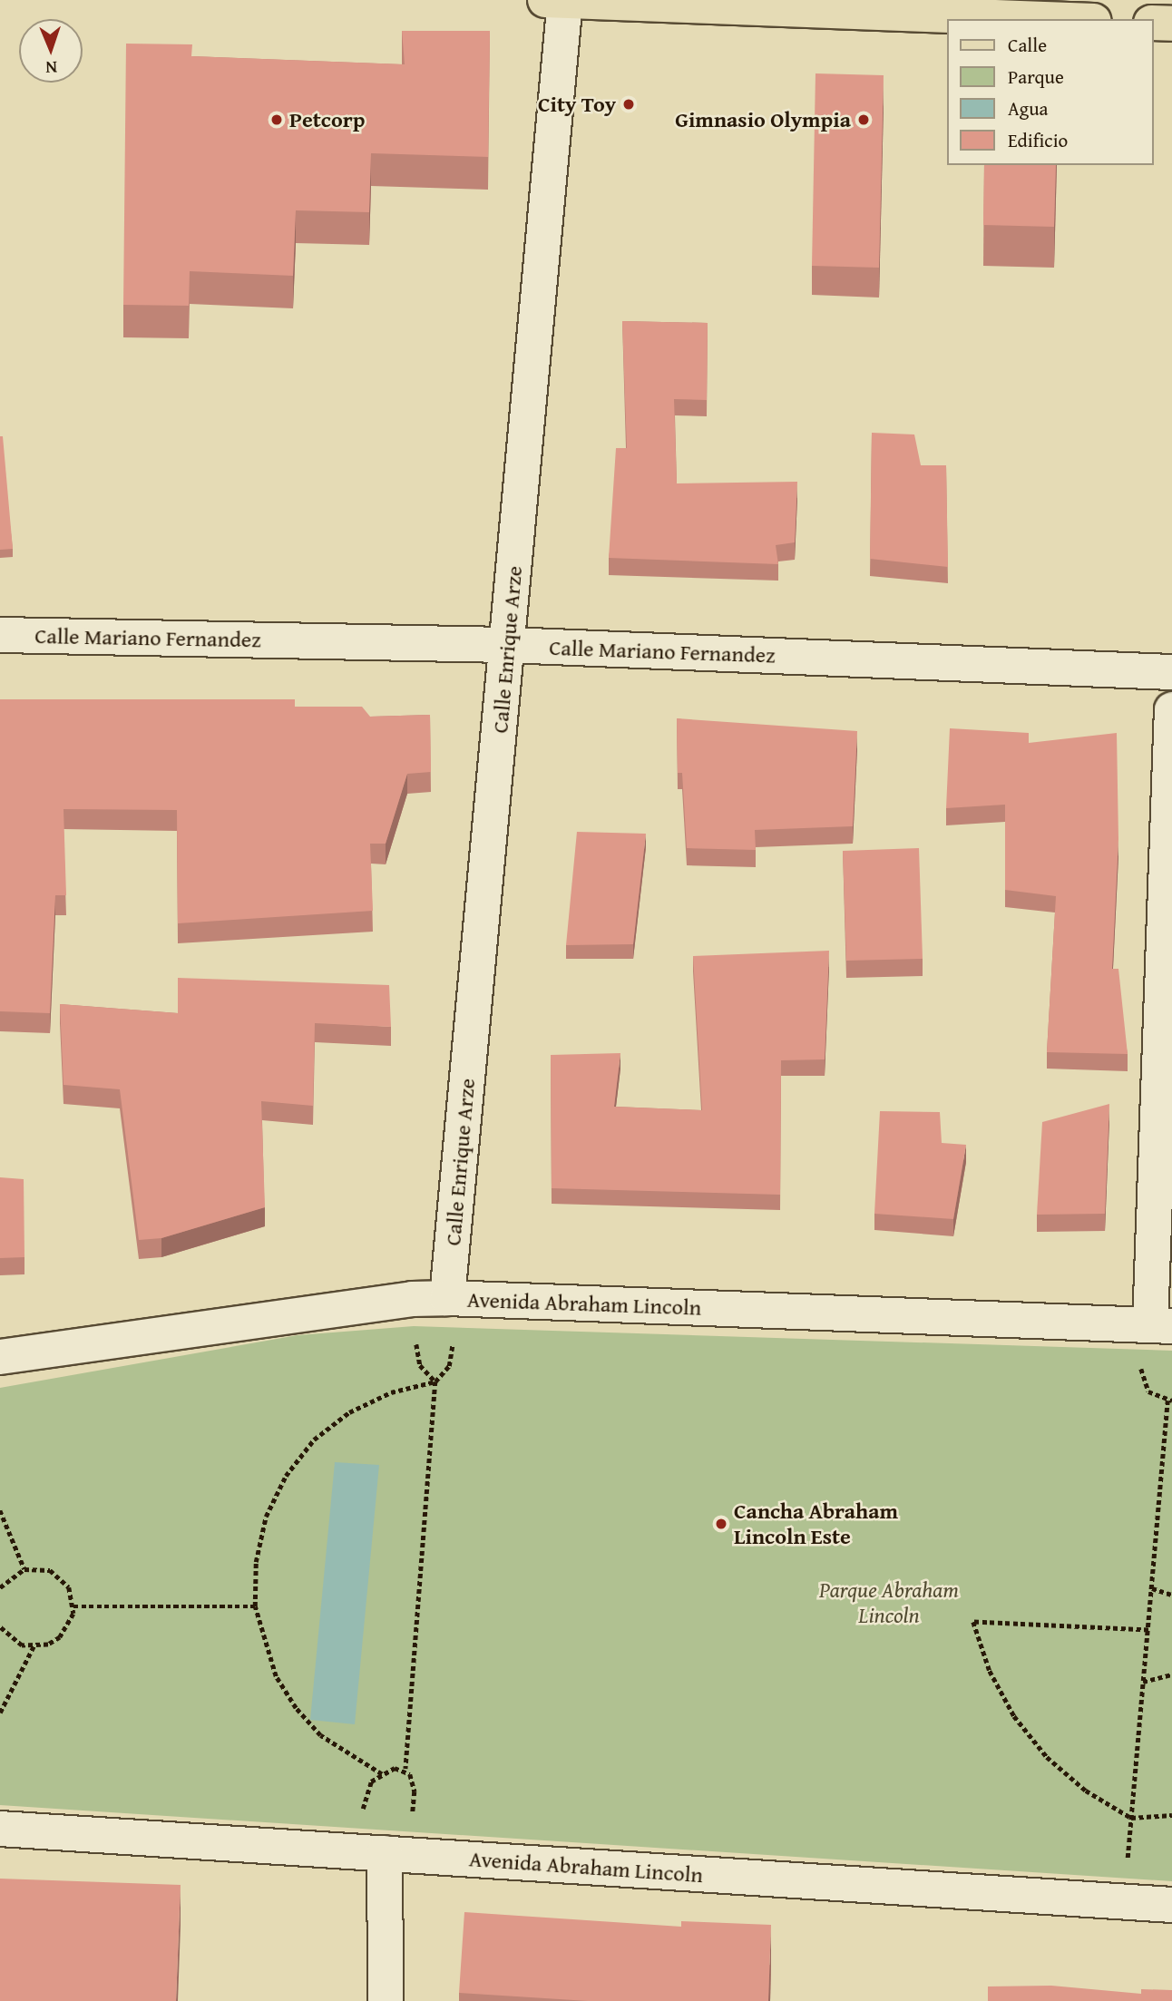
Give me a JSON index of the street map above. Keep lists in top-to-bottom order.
{
  "streets": {
    "street": ["Calle Mariano Fernandez", "Calle Enrique Arze", "Avenida Abraham Lincoln"]
  },
  "crossings": [
    ["Calle Mariano Fernandez", "Calle Enrique Arze"],
    ["Calle Enrique Arze", "Avenida Abraham Lincoln"]
  ],
  "parks": ["Parque Abraham Lincoln"],
  "places": [
    "City Toy",
    "Petcorp",
    "Gimnasio Olympia",
    "Cancha Abraham Lincoln Este"
  ],
  "legend": [
    "Calle",
    "Parque",
    "Agua",
    "Edificio"
  ],
  "north": "bottom"
}
